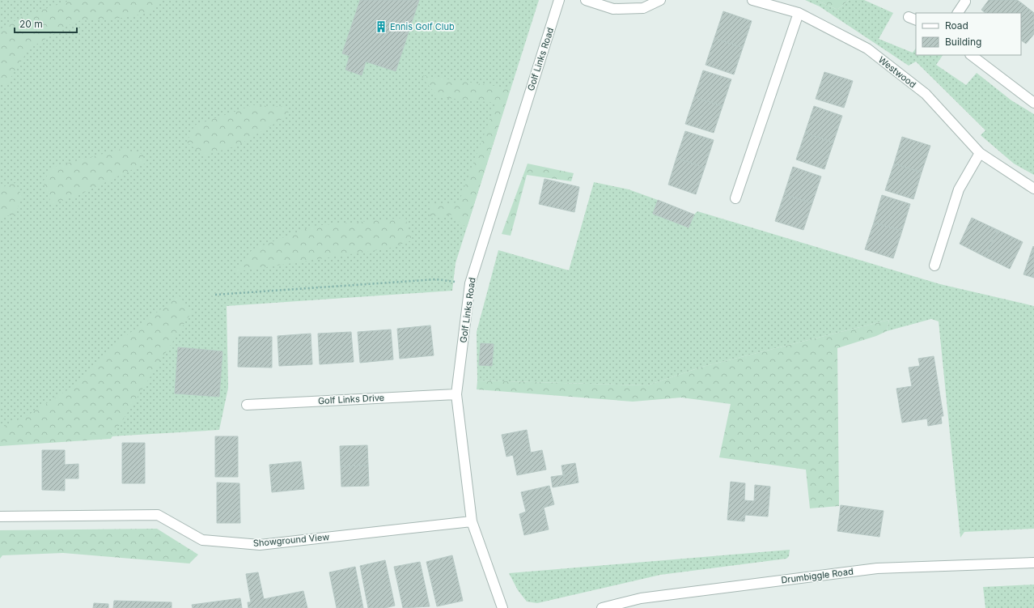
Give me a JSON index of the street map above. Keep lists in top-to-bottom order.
{
  "streets": {
    "street": [
      "Golf Links Road",
      "Westwood",
      "Golf Links Drive",
      "Showground View",
      "Drumbiggle Road"
    ]
  },
  "crossings": [
    ["Golf Links Road", "Golf Links Drive"],
    ["Golf Links Road", "Showground View"]
  ],
  "places": {
    "building": ["Ennis Golf Club"]
  },
  "legend": ["Road", "Building"],
  "scale_bar": "20 m"
}
